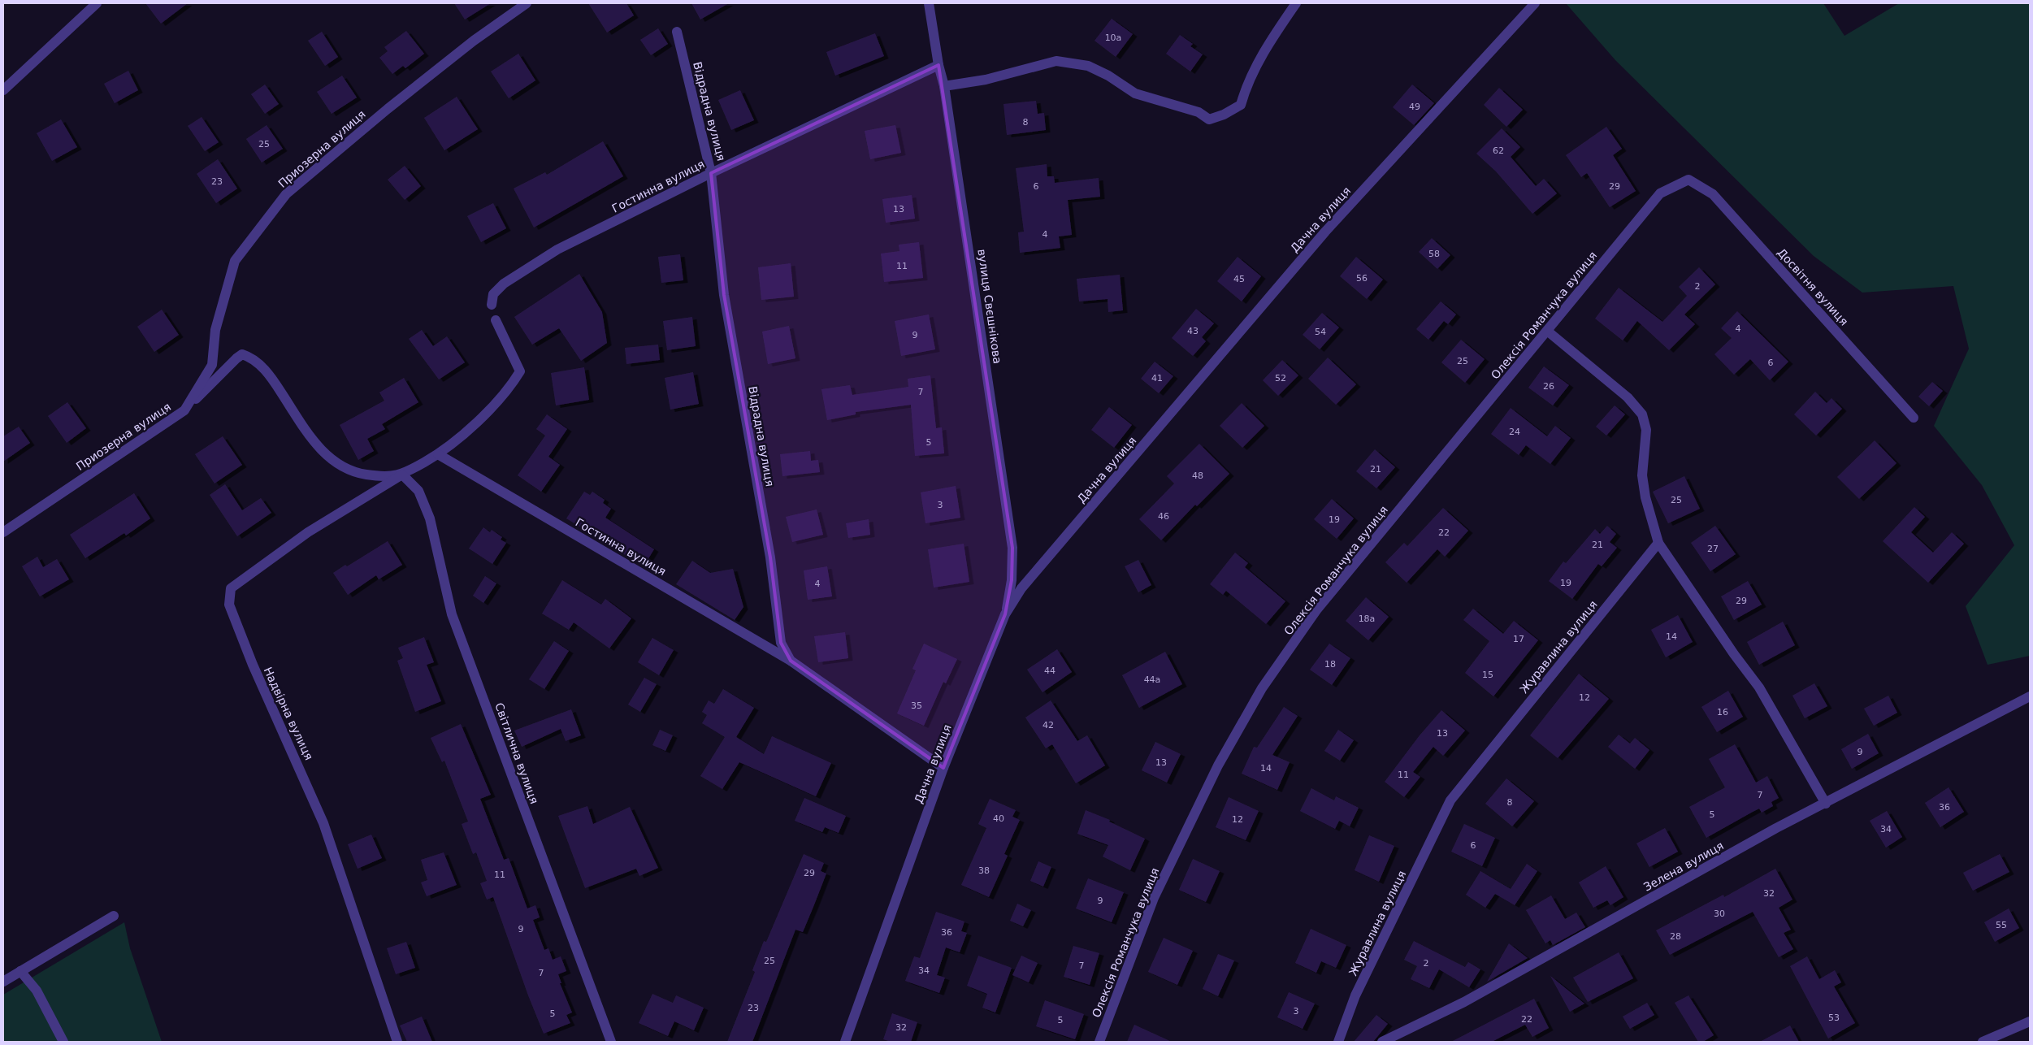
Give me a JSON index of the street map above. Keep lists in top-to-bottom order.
{
  "streets": {
    "street": [
      "Відрадна вулиця",
      "Приозерна вулиця",
      "Гостинна вулиця",
      "Дачна вулиця",
      "Досвітня вулиця",
      "вулиця Свєшнікова",
      "Олексія Романчука вулиця",
      "Журавлина вулиця",
      "Надвірна вулиця",
      "Світлична вулиця",
      "Зелена вулиця"
    ]
  },
  "crossings": [
    ["Відрадна вулиця", "Гостинна вулиця"],
    ["Відрадна вулиця", "Дачна вулиця"],
    ["Гостинна вулиця", "вулиця Свєшнікова"],
    ["Дачна вулиця", "вулиця Свєшнікова"],
    ["Досвітня вулиця", "Олексія Романчука вулиця"],
    ["Надвірна вулиця", "Світлична вулиця"]
  ],
  "house_numbers": [
    "10а",
    "49",
    "8",
    "25",
    "62",
    "23",
    "6",
    "29",
    "13",
    "4",
    "58",
    "11",
    "56",
    "45",
    "2",
    "4",
    "43",
    "54",
    "9",
    "25",
    "6",
    "41",
    "52",
    "26",
    "7",
    "24",
    "5",
    "21",
    "48",
    "25",
    "3",
    "46",
    "19",
    "22",
    "21",
    "27",
    "19",
    "4",
    "29",
    "18а",
    "14",
    "17",
    "18",
    "44",
    "15",
    "44а",
    "12",
    "35",
    "16",
    "42",
    "13",
    "9",
    "13",
    "14",
    "11",
    "7",
    "8",
    "36",
    "5",
    "40",
    "12",
    "34",
    "6",
    "38",
    "29",
    "11",
    "32",
    "9",
    "30",
    "55",
    "9",
    "36",
    "28",
    "25",
    "2",
    "7",
    "34",
    "7",
    "23",
    "3",
    "5",
    "53",
    "22",
    "5",
    "32"
  ]
}
